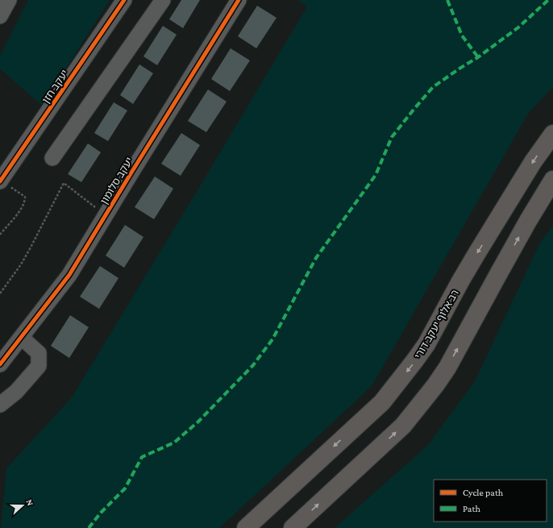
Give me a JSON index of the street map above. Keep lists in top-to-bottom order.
{
  "streets": {
    "main road": ["רב אלוף יעקב דורי"],
    "street": ["יעקב חזן", "יעקב סלומון"]
  },
  "legend": ["Cycle path", "Path"],
  "north": "right"
}
